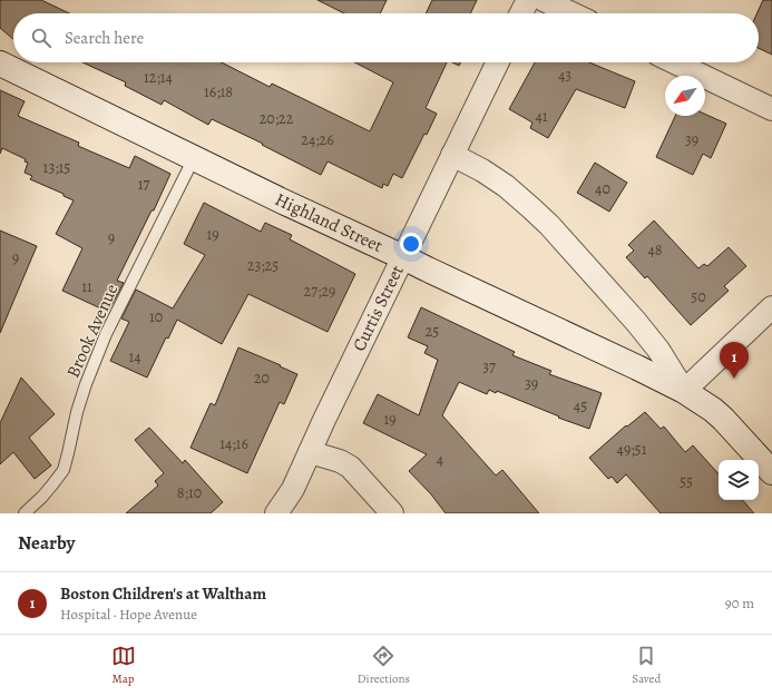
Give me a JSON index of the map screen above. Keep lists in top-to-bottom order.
{
  "streets": {
    "street": ["Highland Street", "Curtis Street"],
    "lane": ["Brook Avenue"]
  },
  "crossings": [
    ["Highland Street", "Curtis Street"],
    ["Highland Street", "Brook Avenue"]
  ],
  "house_numbers": [
    "43",
    "12;14",
    "16;18",
    "41",
    "20;22",
    "24;26",
    "39",
    "13;15",
    "17",
    "40",
    "19",
    "9",
    "48",
    "9",
    "23;25",
    "11",
    "27;29",
    "50",
    "10",
    "25",
    "14",
    "37",
    "20",
    "39",
    "45",
    "19",
    "14;16",
    "49;51",
    "4",
    "55",
    "8;10"
  ],
  "north": "bottom left",
  "page": {
    "search": "Search here",
    "pins": "1",
    "heading": "Nearby",
    "list": [
      {
        "mark": "1",
        "name": "Boston Children's at Waltham",
        "note": "Hospital · Hope Avenue",
        "value": "90 m"
      }
    ],
    "nav": ["Map", "Directions", "Saved"]
  }
}
